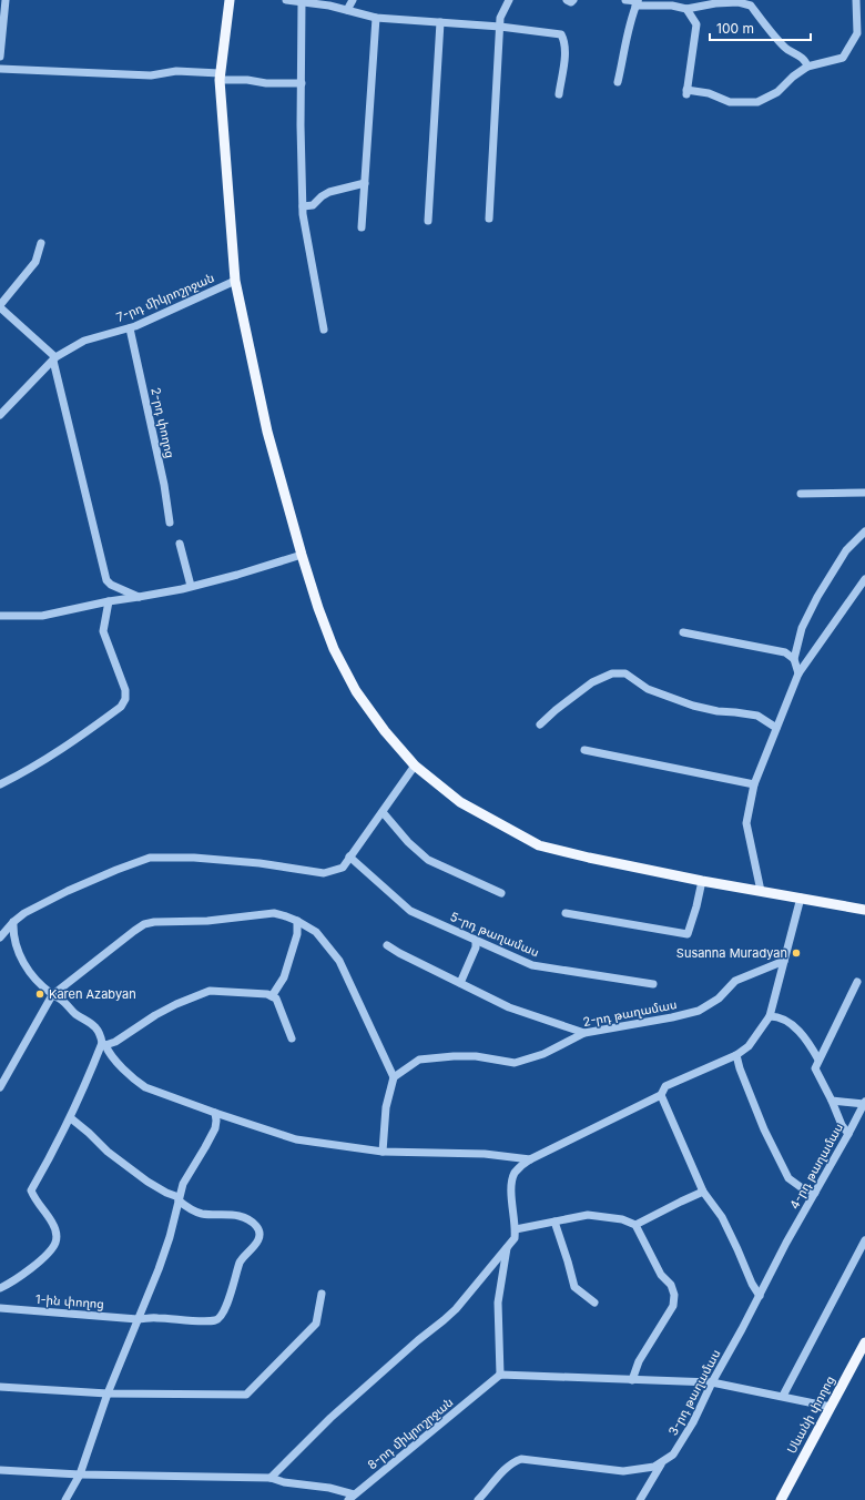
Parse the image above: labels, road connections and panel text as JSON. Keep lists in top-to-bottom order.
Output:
{
  "streets": {
    "main road": ["Սևանի փողոց"],
    "street": [
      "7-րդ միկրոշրջան",
      "2-րդ փողոց",
      "5-րդ թաղամաս",
      "2-րդ թաղամաս",
      "4-րդ թաղամաս",
      "1-ին փողոց",
      "3-րդ թաղամաս",
      "8-րդ միկրոշրջան"
    ]
  },
  "crossings": [
    ["7-րդ միկրոշրջան", "2-րդ փողոց"],
    ["4-րդ թաղամաս", "3-րդ թաղամաս"]
  ],
  "places": ["Susanna Muradyan", "Karen Azabyan"],
  "scale_bar": "100 m"
}
